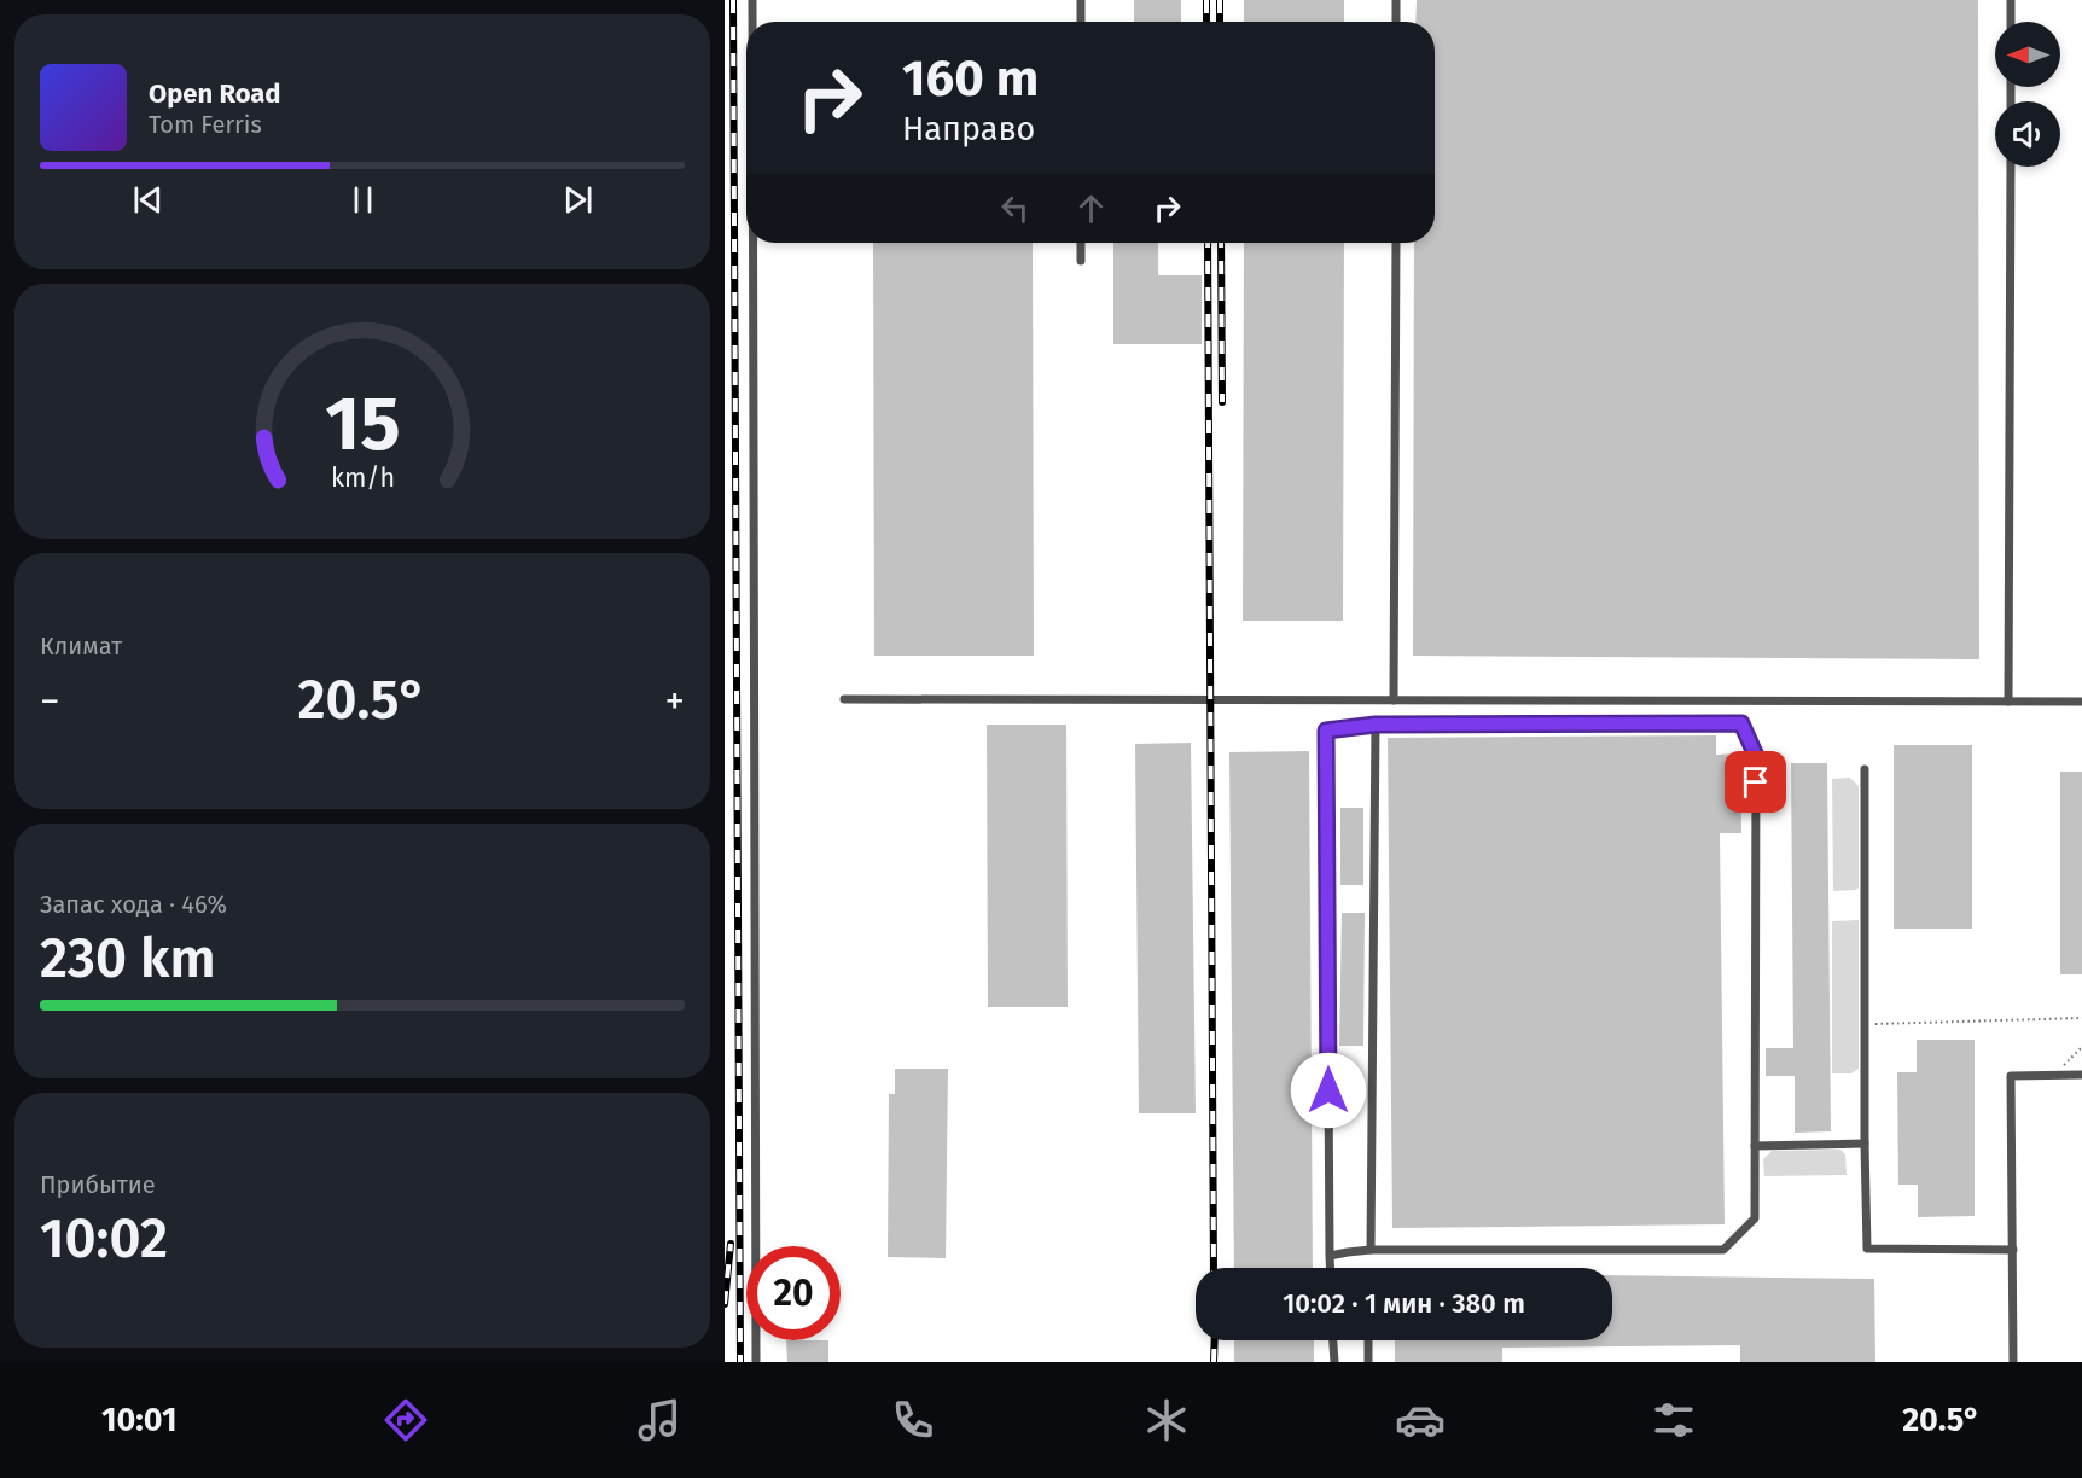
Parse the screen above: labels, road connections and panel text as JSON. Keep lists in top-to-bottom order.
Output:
{
  "north": "left",
  "page": {
    "turn": ["160 m", "Направо"],
    "song": ["Open Road", "Tom Ferris"],
    "tile": [
      "Климат",
      ["Запас хода · 46%", "230 km"],
      ["Прибытие", "10:02"]
    ],
    "heat": ["−", "20.5°", "+"],
    "limit": "20",
    "trip": "10:02 · 1 мин · 380 m",
    "tabs": ["10:01", "20.5°"],
    "gauge": ["15", "km/h"]
  }
}
